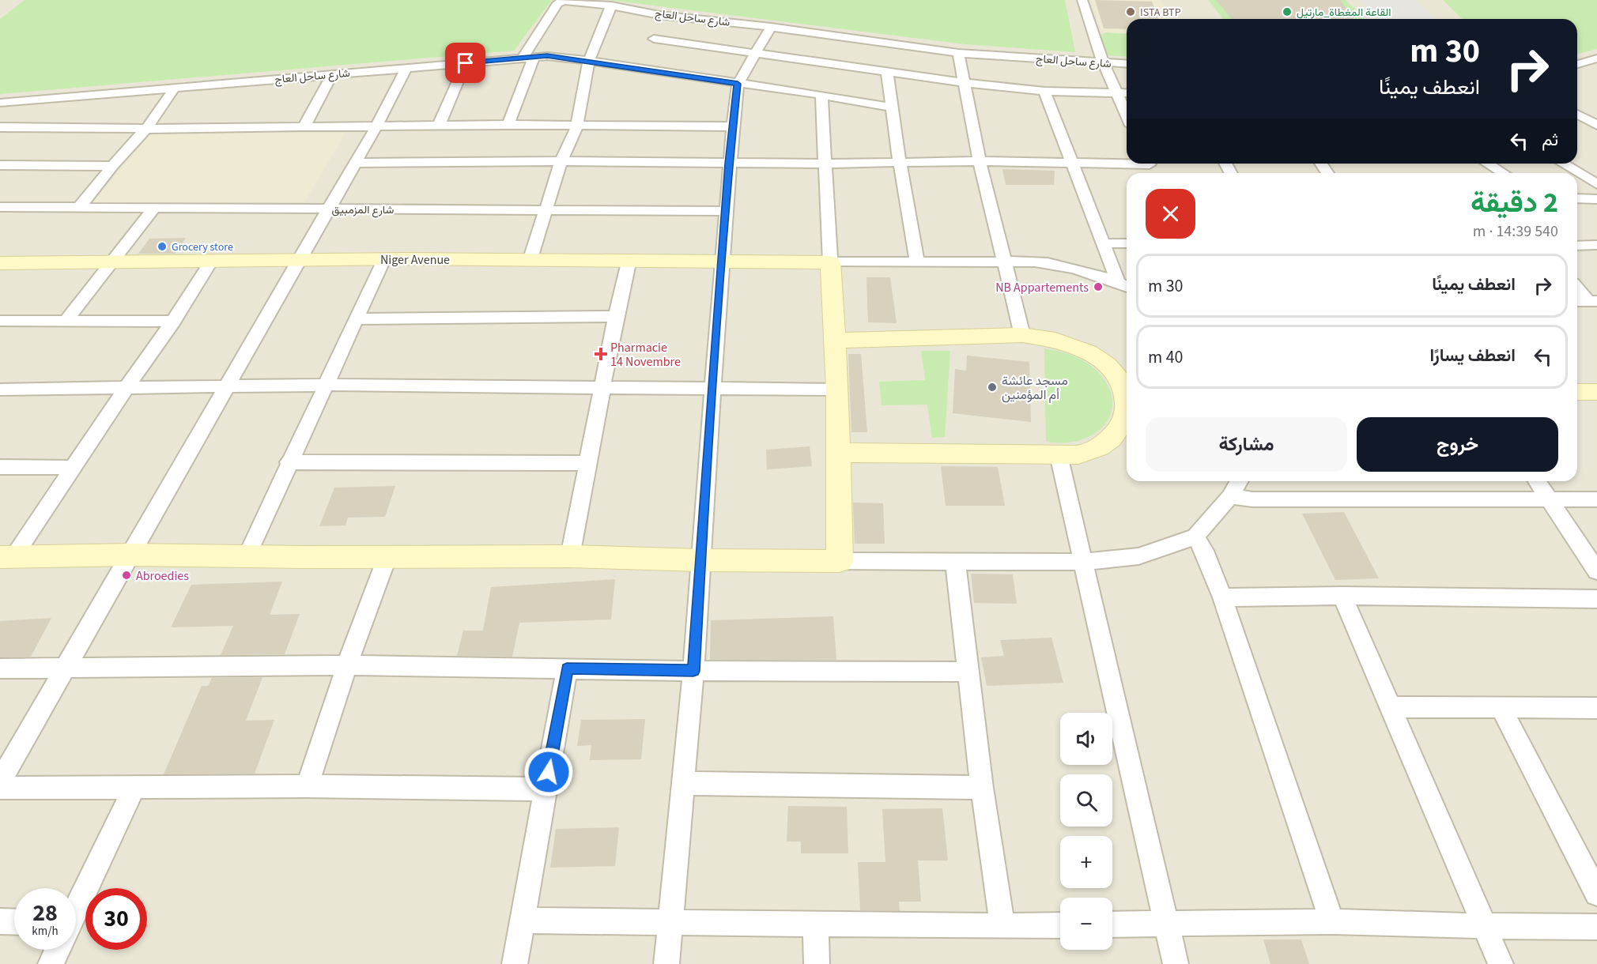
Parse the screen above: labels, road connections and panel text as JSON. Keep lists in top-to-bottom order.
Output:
{
  "streets": {
    "street": ["شارع ساحل العاج", "شارع المزمبيق", "Niger Avenue"]
  },
  "places": {
    "other": [
      "ISTA BTP",
      "القاعة المغطاة_مارتيل",
      "Grocery store",
      "NB Appartements",
      "مسجد عائشة أم المؤمنين",
      "Abroedies"
    ],
    "health": ["Pharmacie 14 Novembre"]
  },
  "page": {
    "turn": ["30 m", "انعطف يمينًا"],
    "then": "ثم",
    "heading": ["2 دقيقة", "540 m · 14:39"],
    "list": [
      {
        "name": "انعطف يمينًا",
        "value": "30 m"
      },
      {
        "name": "انعطف يسارًا",
        "value": "40 m"
      }
    ],
    "buttons": ["خروج", "مشاركة"],
    "map_buttons": ["+", "−"],
    "speed": "28 km/h",
    "limit": "30"
  }
}
